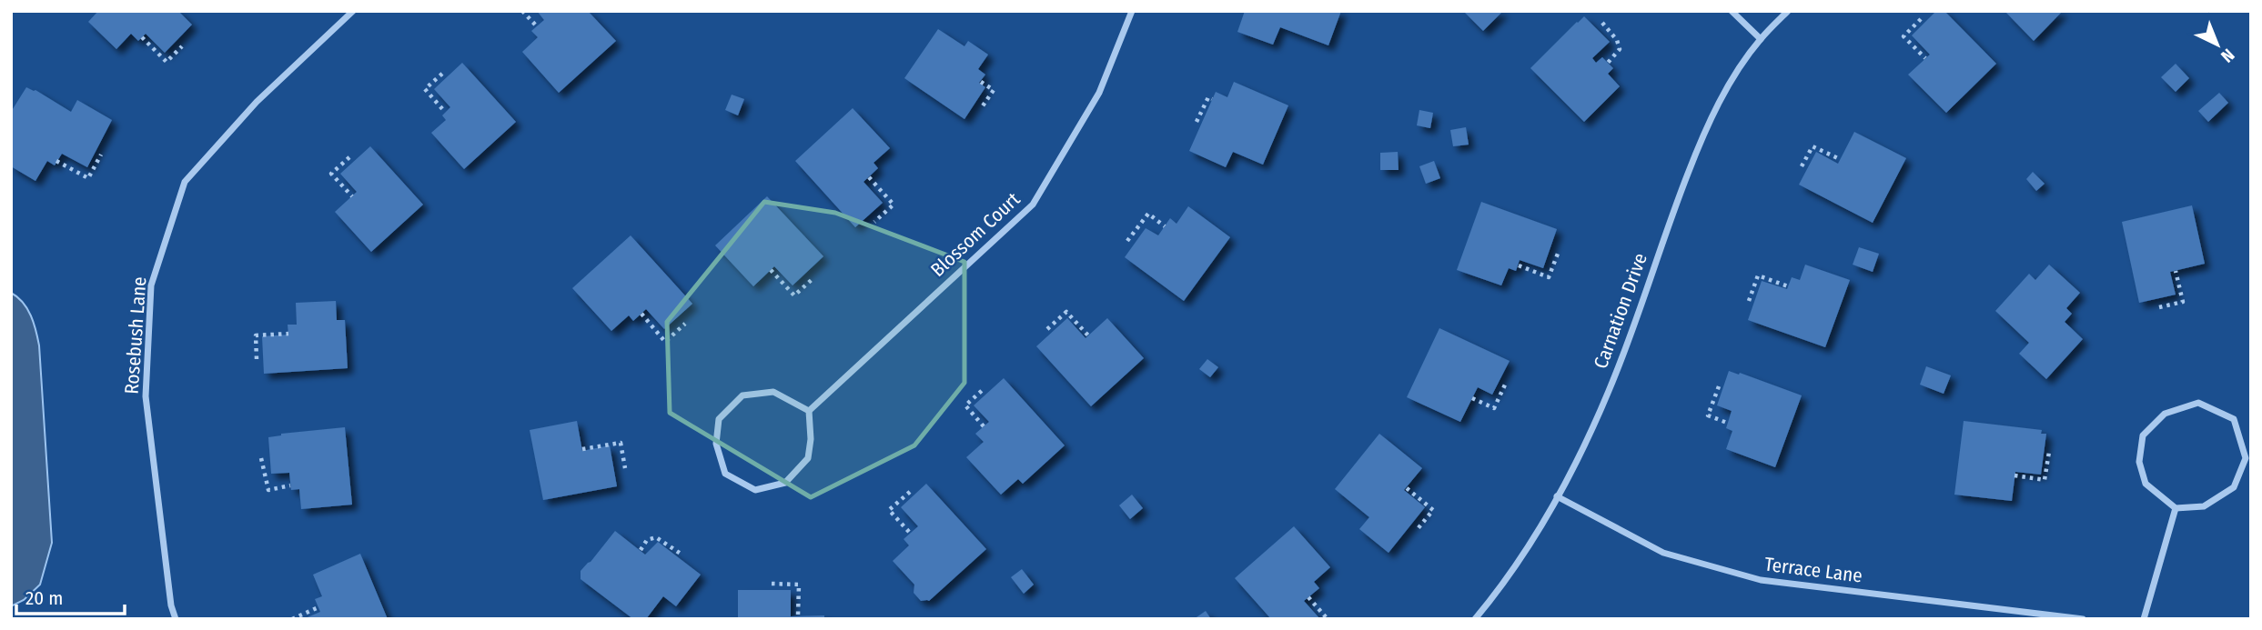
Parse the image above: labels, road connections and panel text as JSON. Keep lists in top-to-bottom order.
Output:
{
  "streets": {
    "street": [
      "Blossom Court",
      "Carnation Drive",
      "Rosebush Lane",
      "Terrace Lane"
    ]
  },
  "crossings": [
    ["Carnation Drive", "Terrace Lane"]
  ],
  "scale_bar": "20 m",
  "north": "bottom right"
}
